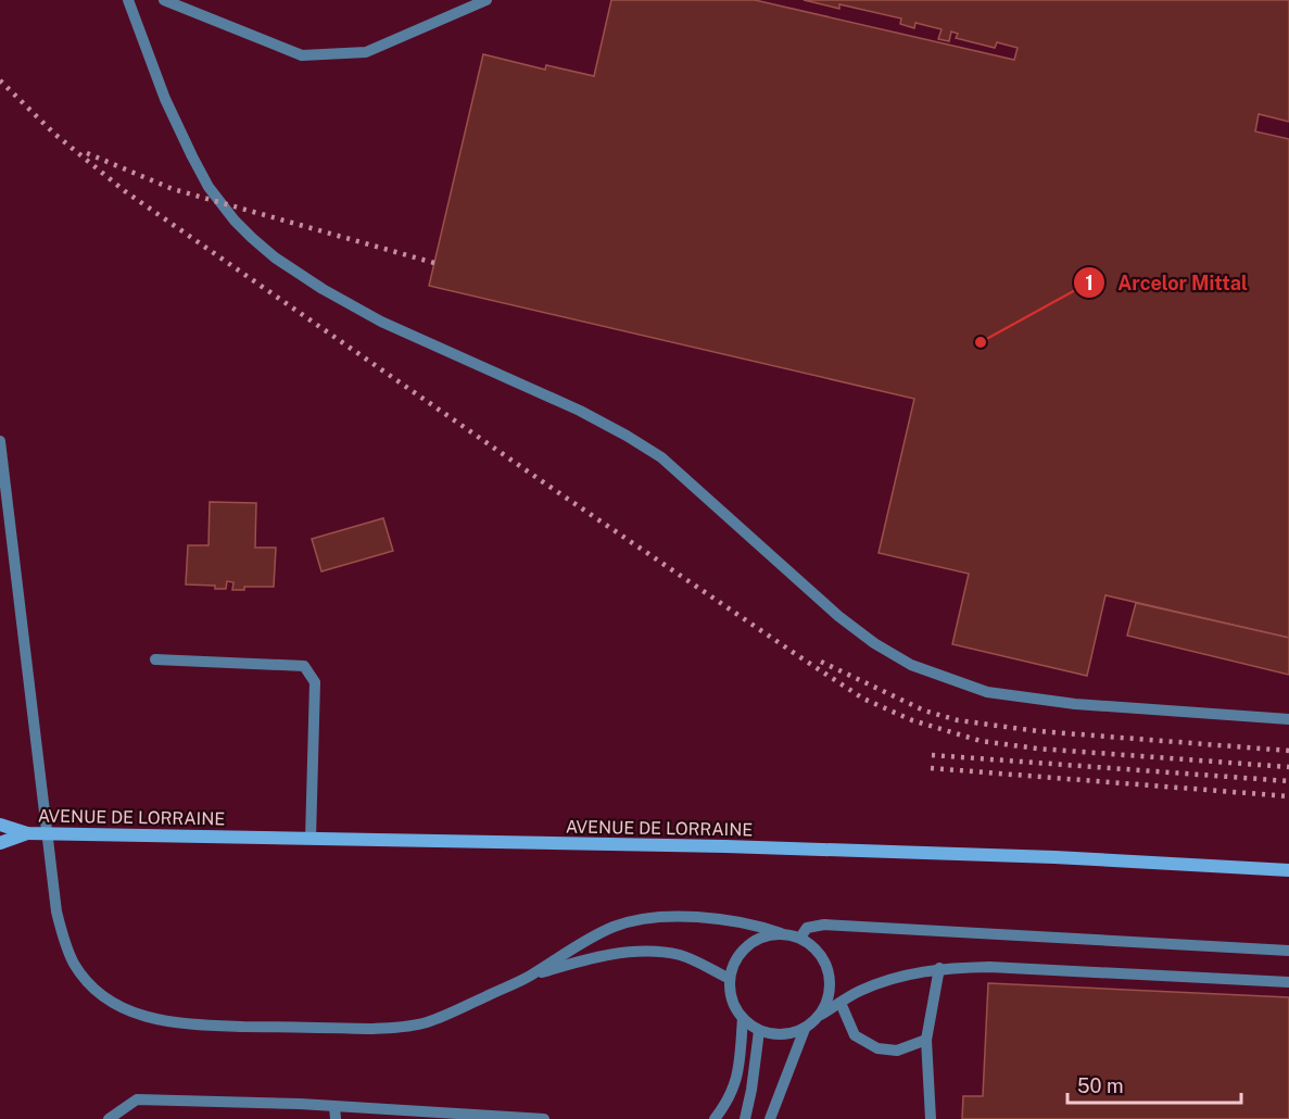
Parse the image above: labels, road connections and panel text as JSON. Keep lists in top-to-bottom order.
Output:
{
  "streets": {
    "main road": ["AVENUE DE LORRAINE"]
  },
  "places": ["Arcelor Mittal"],
  "scale_bar": "50 m"
}
